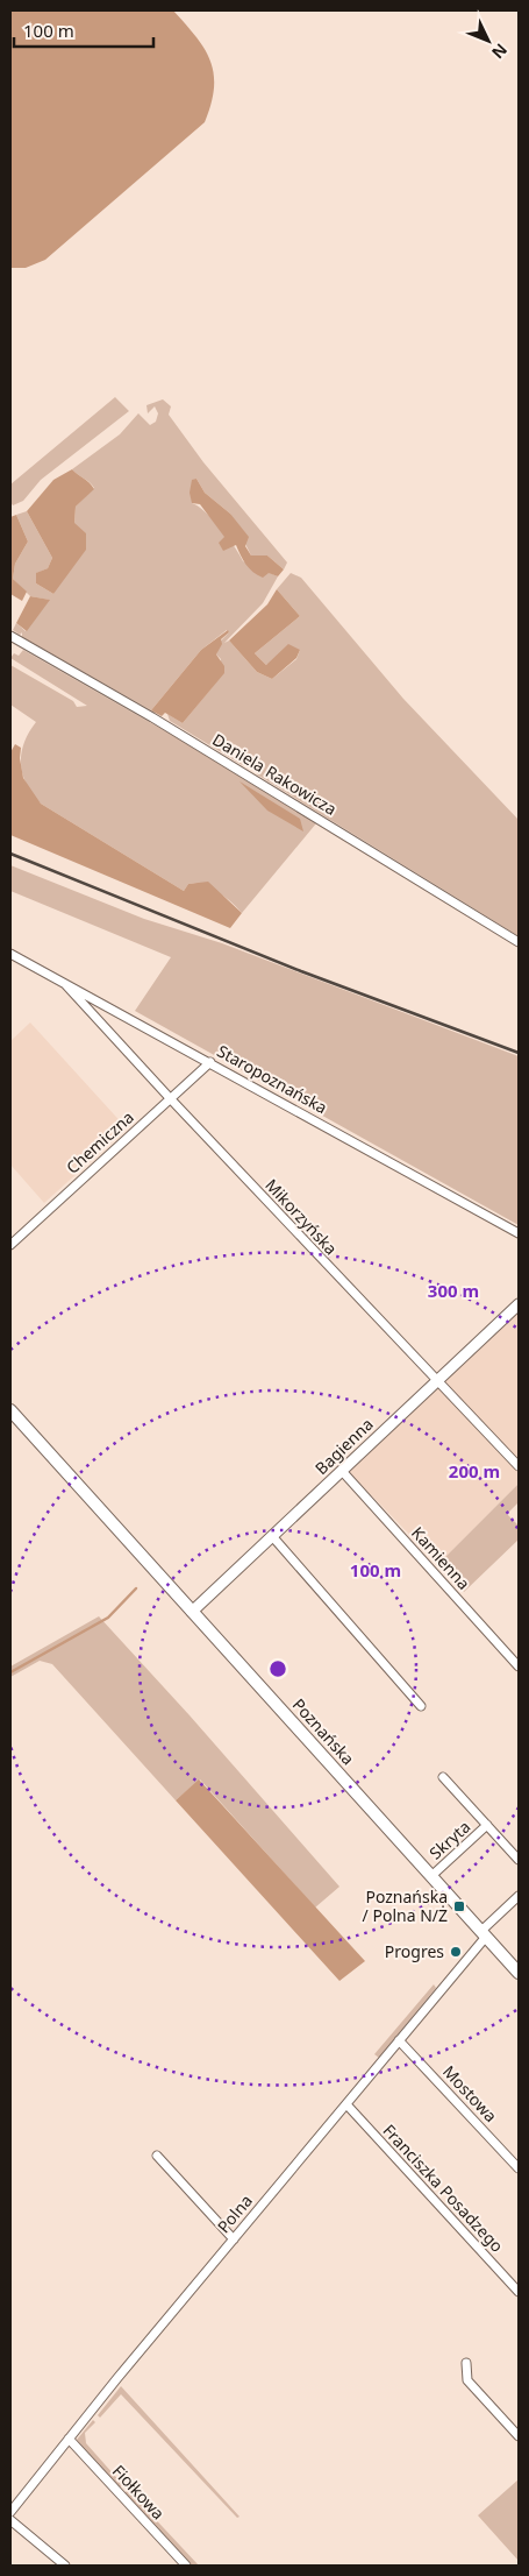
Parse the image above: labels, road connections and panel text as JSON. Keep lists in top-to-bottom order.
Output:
{
  "streets": {
    "main road": ["Poznańska"],
    "street": [
      "Daniela Rakowicza",
      "Staropoznańska",
      "Chemiczna",
      "Mikorzyńska",
      "Bagienna",
      "Kamienna",
      "Skryta",
      "Mostowa",
      "Franciszka Posadzego",
      "Polna",
      "Fiołkowa"
    ]
  },
  "crossings": [
    ["Staropoznańska", "Chemiczna"],
    ["Staropoznańska", "Mikorzyńska"],
    ["Chemiczna", "Mikorzyńska"],
    ["Mikorzyńska", "Bagienna"],
    ["Bagienna", "Kamienna"],
    ["Bagienna", "Poznańska"],
    ["Poznańska", "Skryta"],
    ["Poznańska", "Polna"],
    ["Mostowa", "Polna"],
    ["Franciszka Posadzego", "Polna"],
    ["Polna", "Fiołkowa"]
  ],
  "places": {
    "transit": ["Poznańska / Polna N/Ż"],
    "other": ["Progres"]
  },
  "scale_bar": "100 m",
  "north": "bottom right",
  "rings": ["300 m", "200 m", "100 m"]
}
